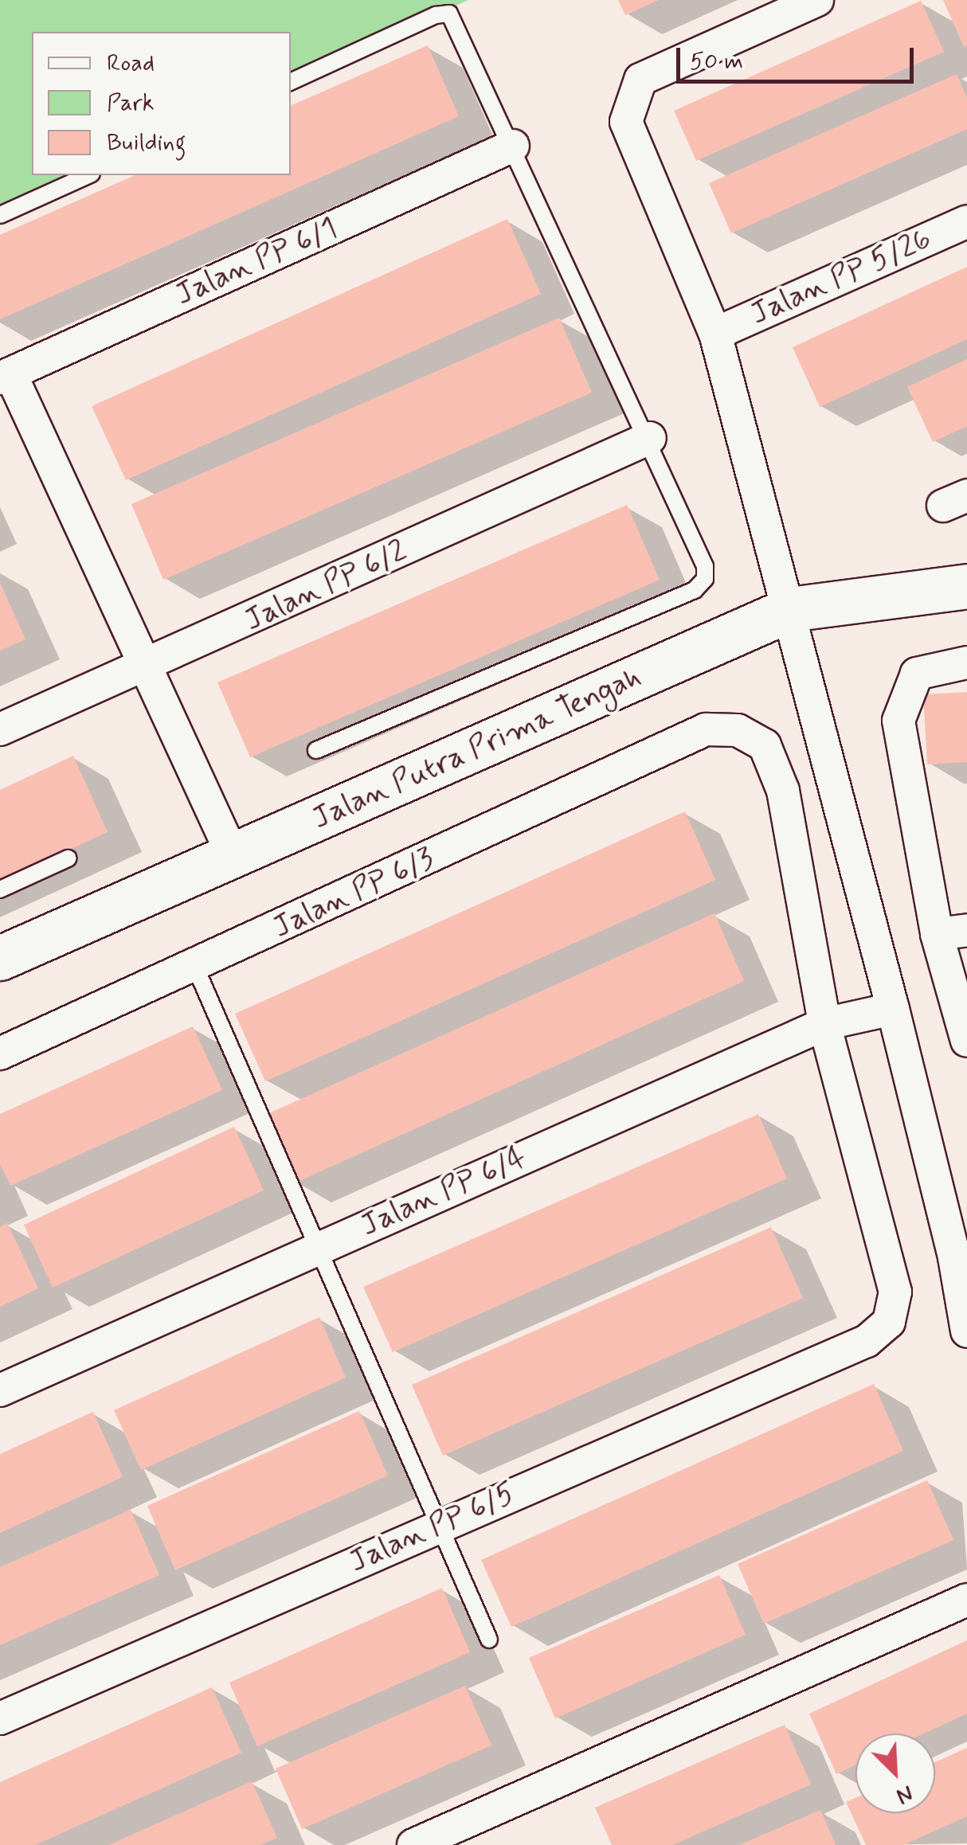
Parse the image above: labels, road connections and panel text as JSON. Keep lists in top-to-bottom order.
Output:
{
  "streets": {
    "street": [
      "Jalan PP 6/1",
      "Jalan PP 5/26",
      "Jalan PP 6/2",
      "Jalan Putra Prima Tengah",
      "Jalan PP 6/3",
      "Jalan PP 6/4",
      "Jalan PP 6/5"
    ]
  },
  "crossings": [
    ["Jalan PP 6/3", "Jalan PP 6/4"],
    ["Jalan PP 6/3", "Jalan PP 6/5"],
    ["Jalan PP 6/4", "Jalan PP 6/5"]
  ],
  "legend": ["Road", "Park", "Building"],
  "scale_bar": "50 m",
  "north": "bottom right"
}
